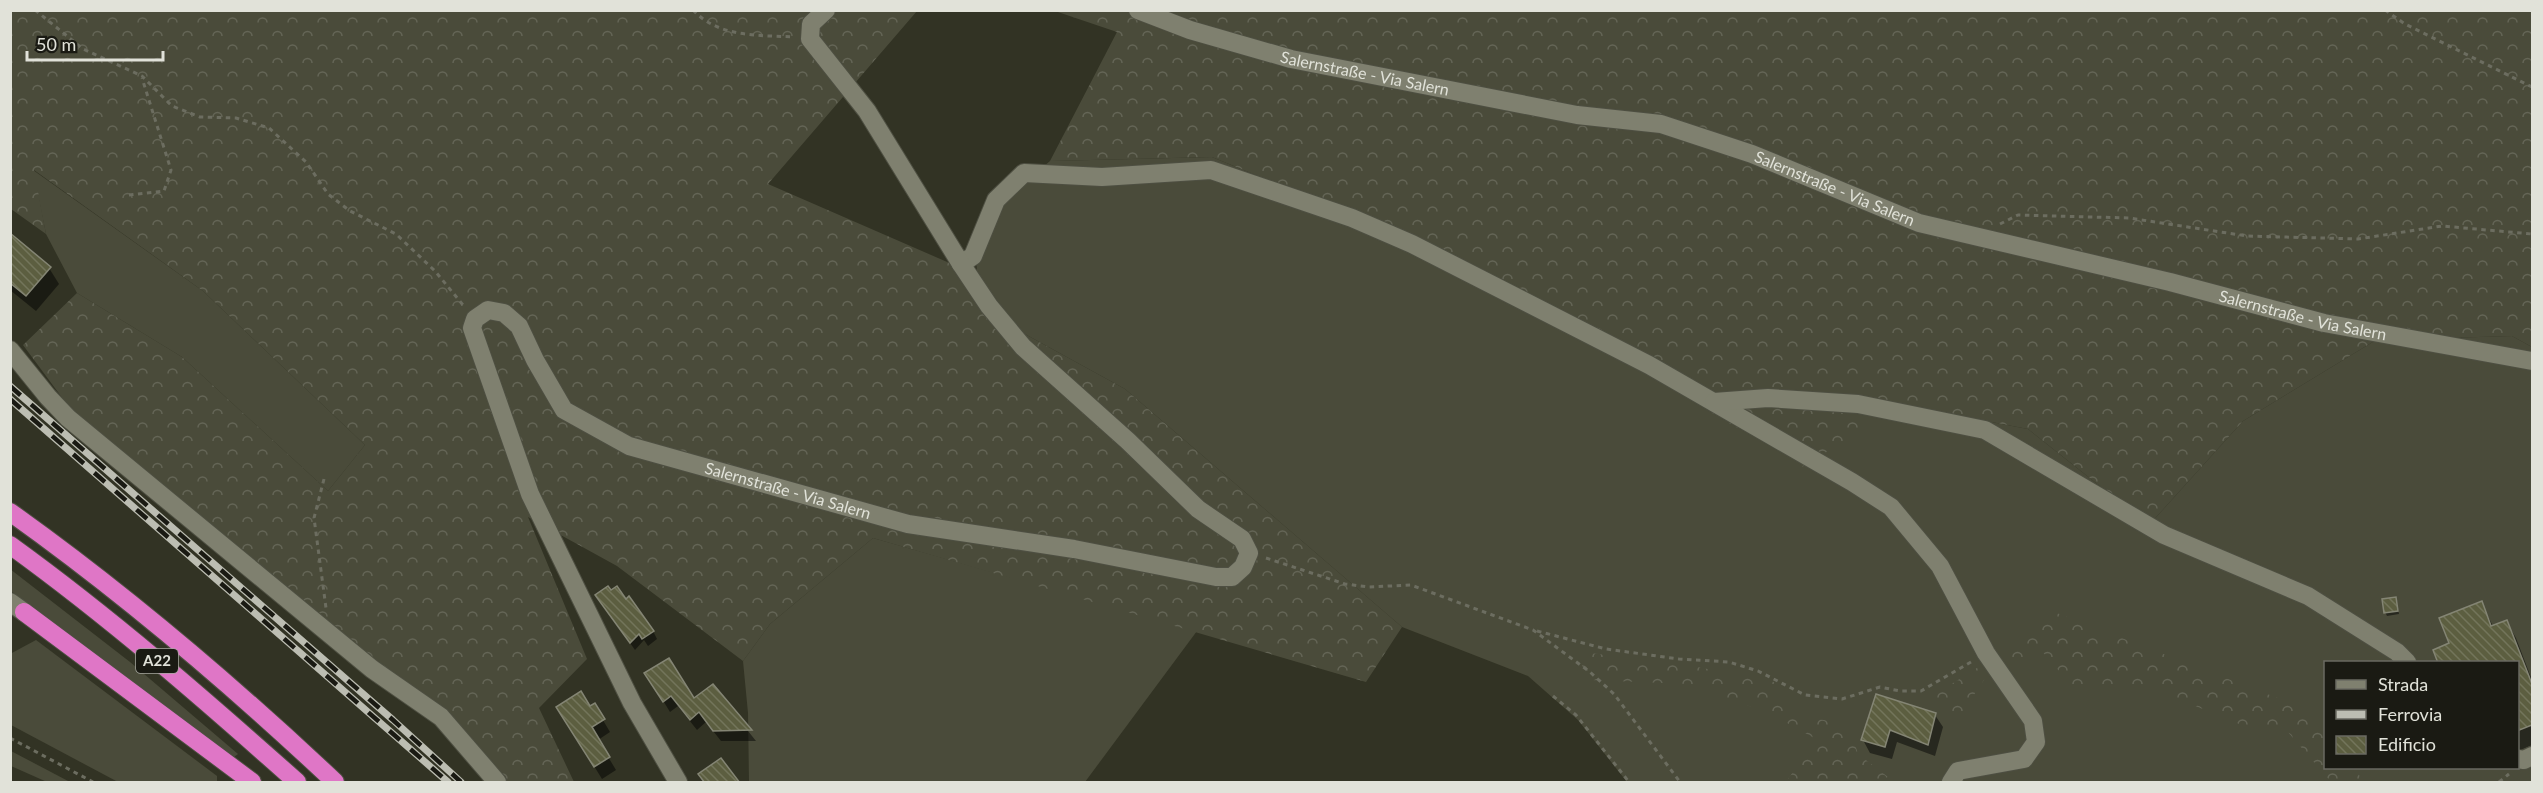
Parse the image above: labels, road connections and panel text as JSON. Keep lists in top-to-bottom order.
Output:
{
  "streets": {
    "highway": ["A22"],
    "street": ["Salernstraße - Via Salern"]
  },
  "legend": ["Strada", "Ferrovia", "Edificio"],
  "scale_bar": "50 m"
}
